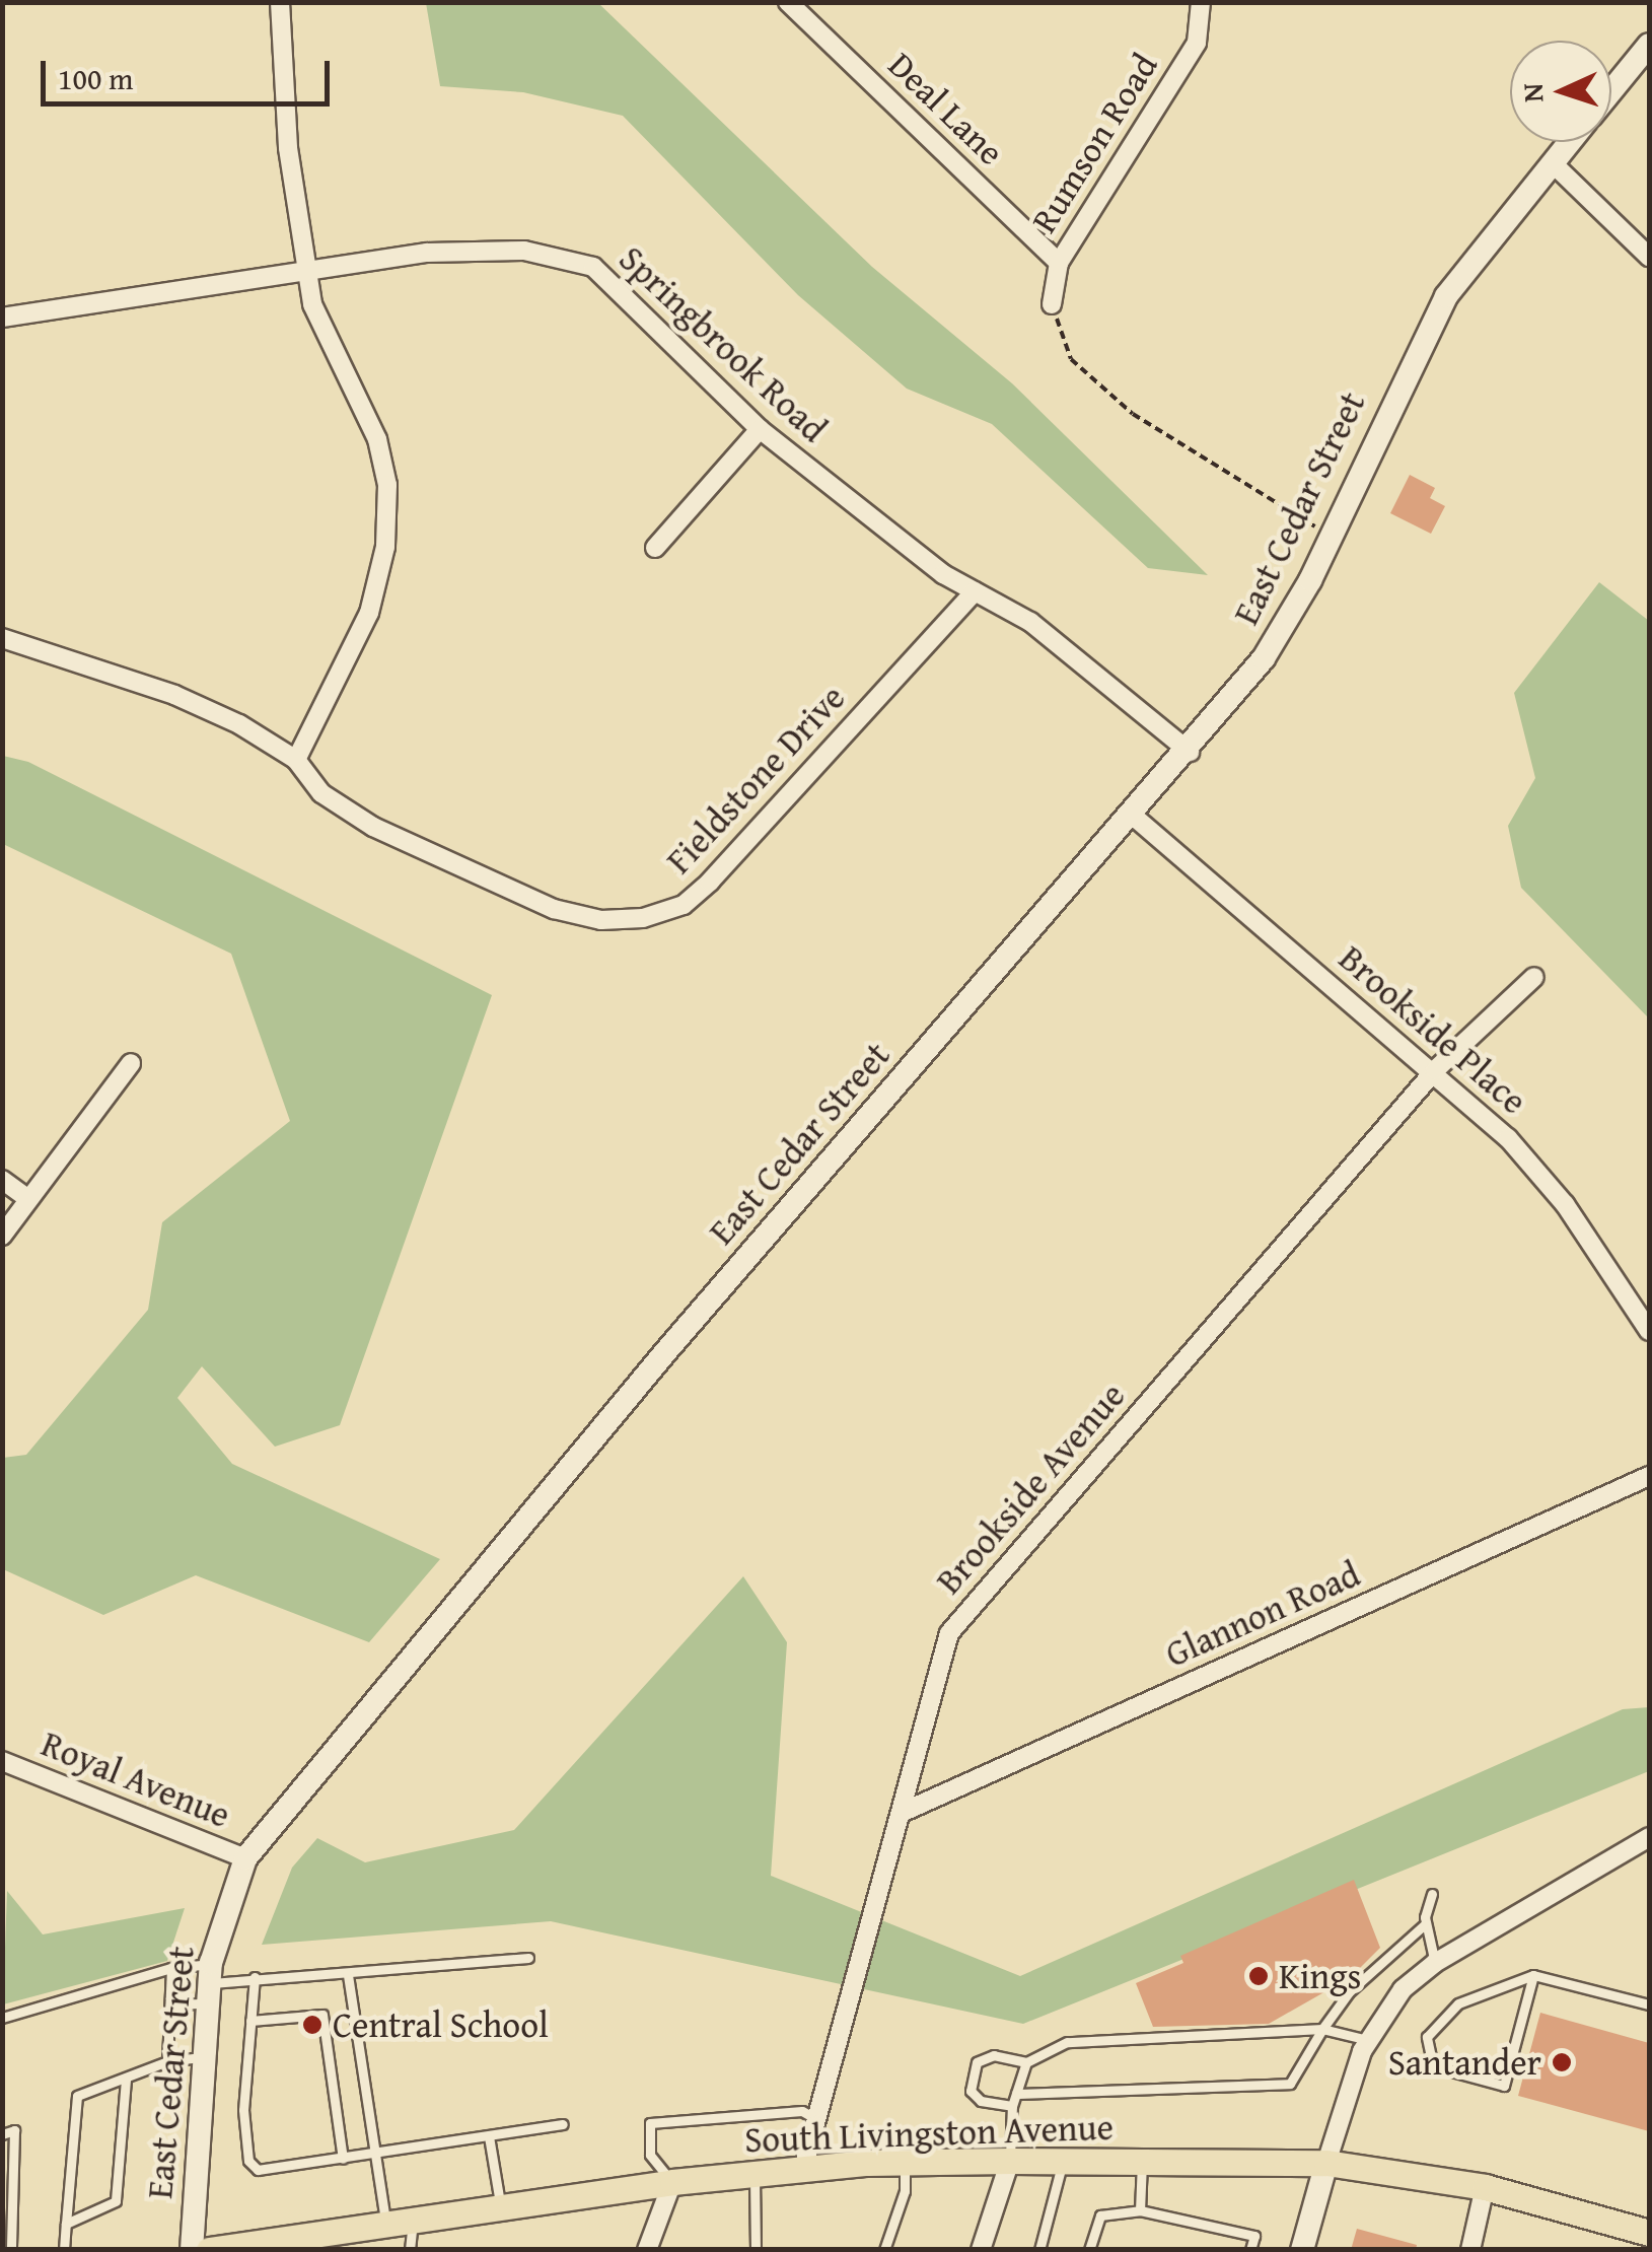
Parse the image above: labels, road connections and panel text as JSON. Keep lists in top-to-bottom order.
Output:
{
  "streets": {
    "main road": ["South Livingston Avenue"],
    "street": [
      "Deal Lane",
      "Rumson Road",
      "Springbrook Road",
      "East Cedar Street",
      "Fieldstone Drive",
      "Brookside Place",
      "Brookside Avenue",
      "Glannon Road",
      "Royal Avenue"
    ]
  },
  "crossings": [
    ["Deal Lane", "Rumson Road"],
    ["Springbrook Road", "East Cedar Street"],
    ["Springbrook Road", "Fieldstone Drive"],
    ["East Cedar Street", "Brookside Place"],
    ["East Cedar Street", "Royal Avenue"],
    ["Brookside Place", "Brookside Avenue"],
    ["Brookside Avenue", "Glannon Road"],
    ["Brookside Avenue", "South Livingston Avenue"]
  ],
  "places": ["Kings", "Central School", "Santander"],
  "scale_bar": "100 m",
  "north": "left"
}
